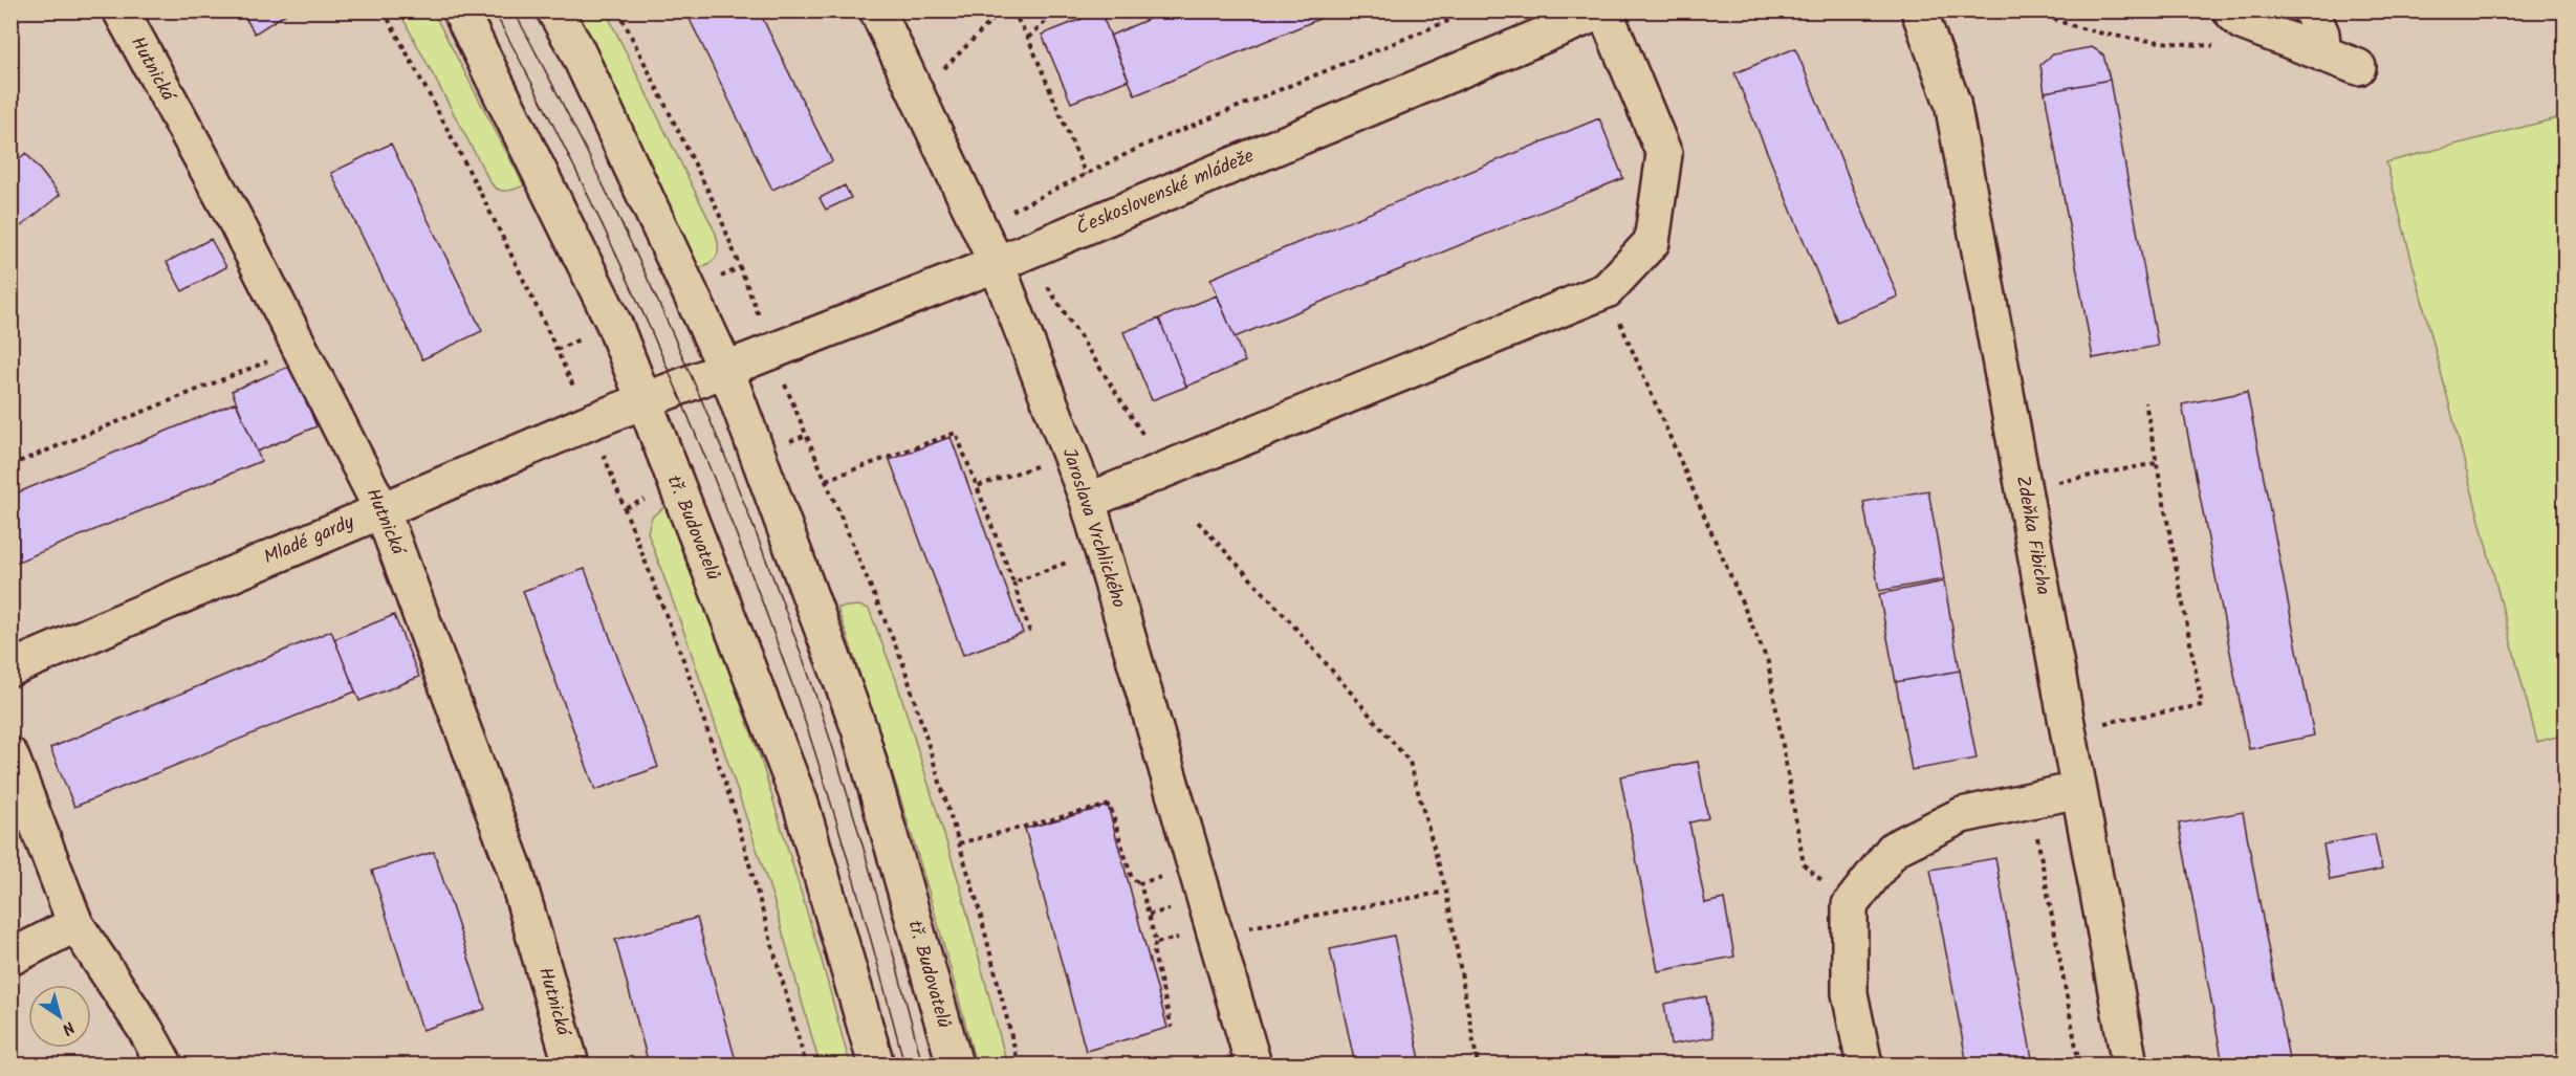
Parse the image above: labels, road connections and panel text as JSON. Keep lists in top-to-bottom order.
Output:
{
  "streets": {
    "street": [
      "Hutnická",
      "Československé mládeže",
      "tř. Budovatelů",
      "Jaroslava Vrchlického",
      "Zdeňka Fibicha",
      "Mladé gardy"
    ]
  },
  "crossings": [
    ["Hutnická", "Mladé gardy"],
    ["Československé mládeže", "tř. Budovatelů"],
    ["Československé mládeže", "Jaroslava Vrchlického"],
    ["Československé mládeže", "Mladé gardy"],
    ["tř. Budovatelů", "Mladé gardy"]
  ],
  "north": "bottom right"
}
